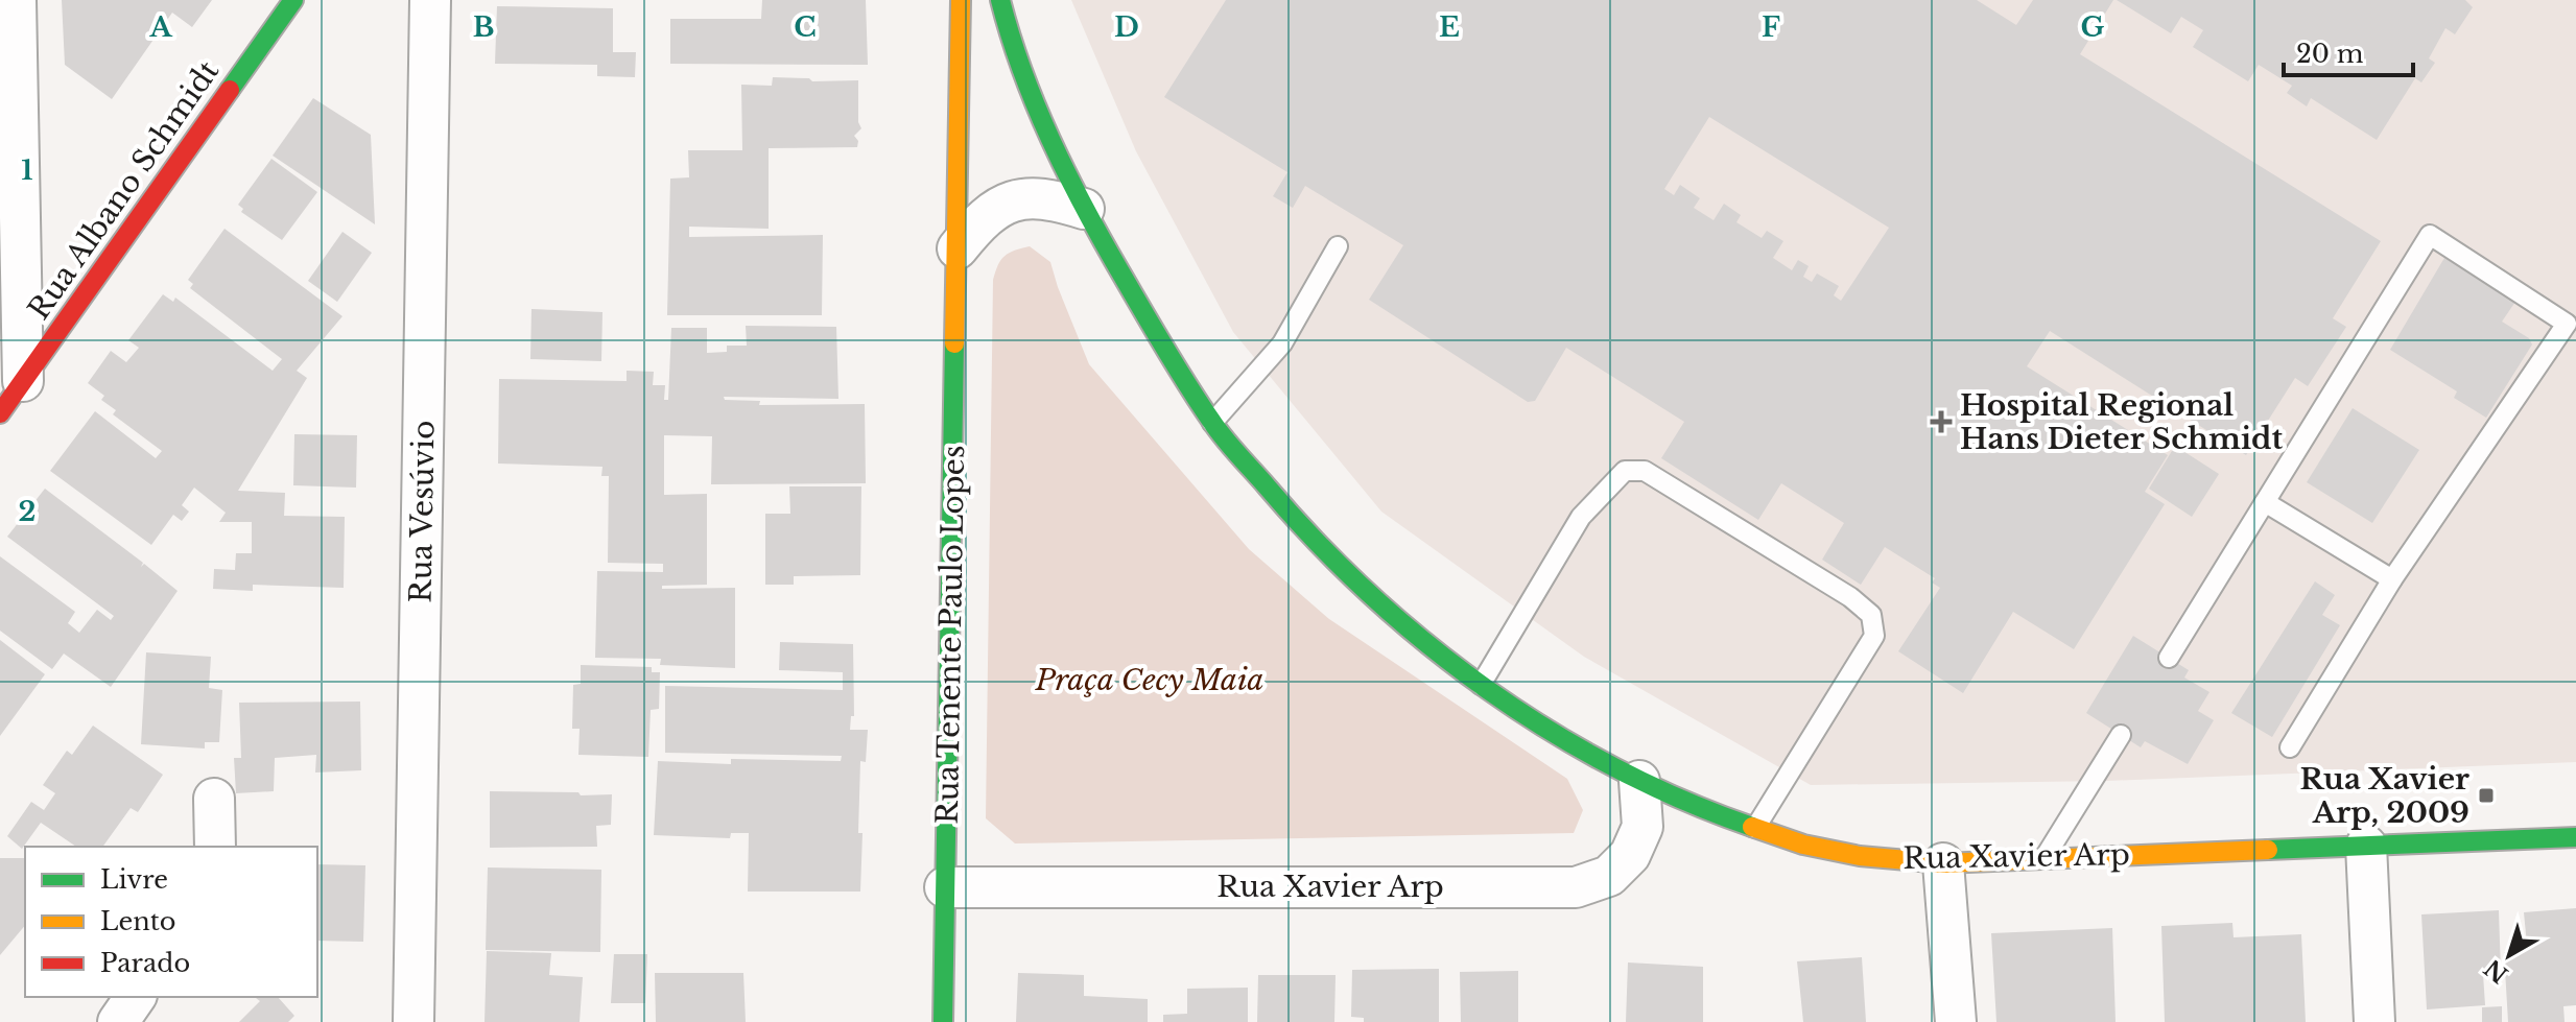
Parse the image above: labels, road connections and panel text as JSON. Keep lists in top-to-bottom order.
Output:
{
  "streets": {
    "main road": ["Rua Albano Schmidt", "Rua Tenente Paulo Lopes", "Rua Xavier Arp"],
    "street": ["Rua Vesúvio"]
  },
  "crossings": [
    ["Rua Tenente Paulo Lopes", "Rua Xavier Arp"]
  ],
  "parks": ["Praça Cecy Maia"],
  "places": {
    "health": ["Hospital Regional Hans Dieter Schmidt"],
    "transit": ["Rua Xavier Arp, 2009"]
  },
  "legend": ["Livre", "Lento", "Parado"],
  "scale_bar": "20 m",
  "north": "bottom left",
  "grid": {
    "columns": [
      "A",
      "B",
      "C",
      "D",
      "E",
      "F",
      "G"
    ],
    "rows": ["1", "2"]
  }
}
